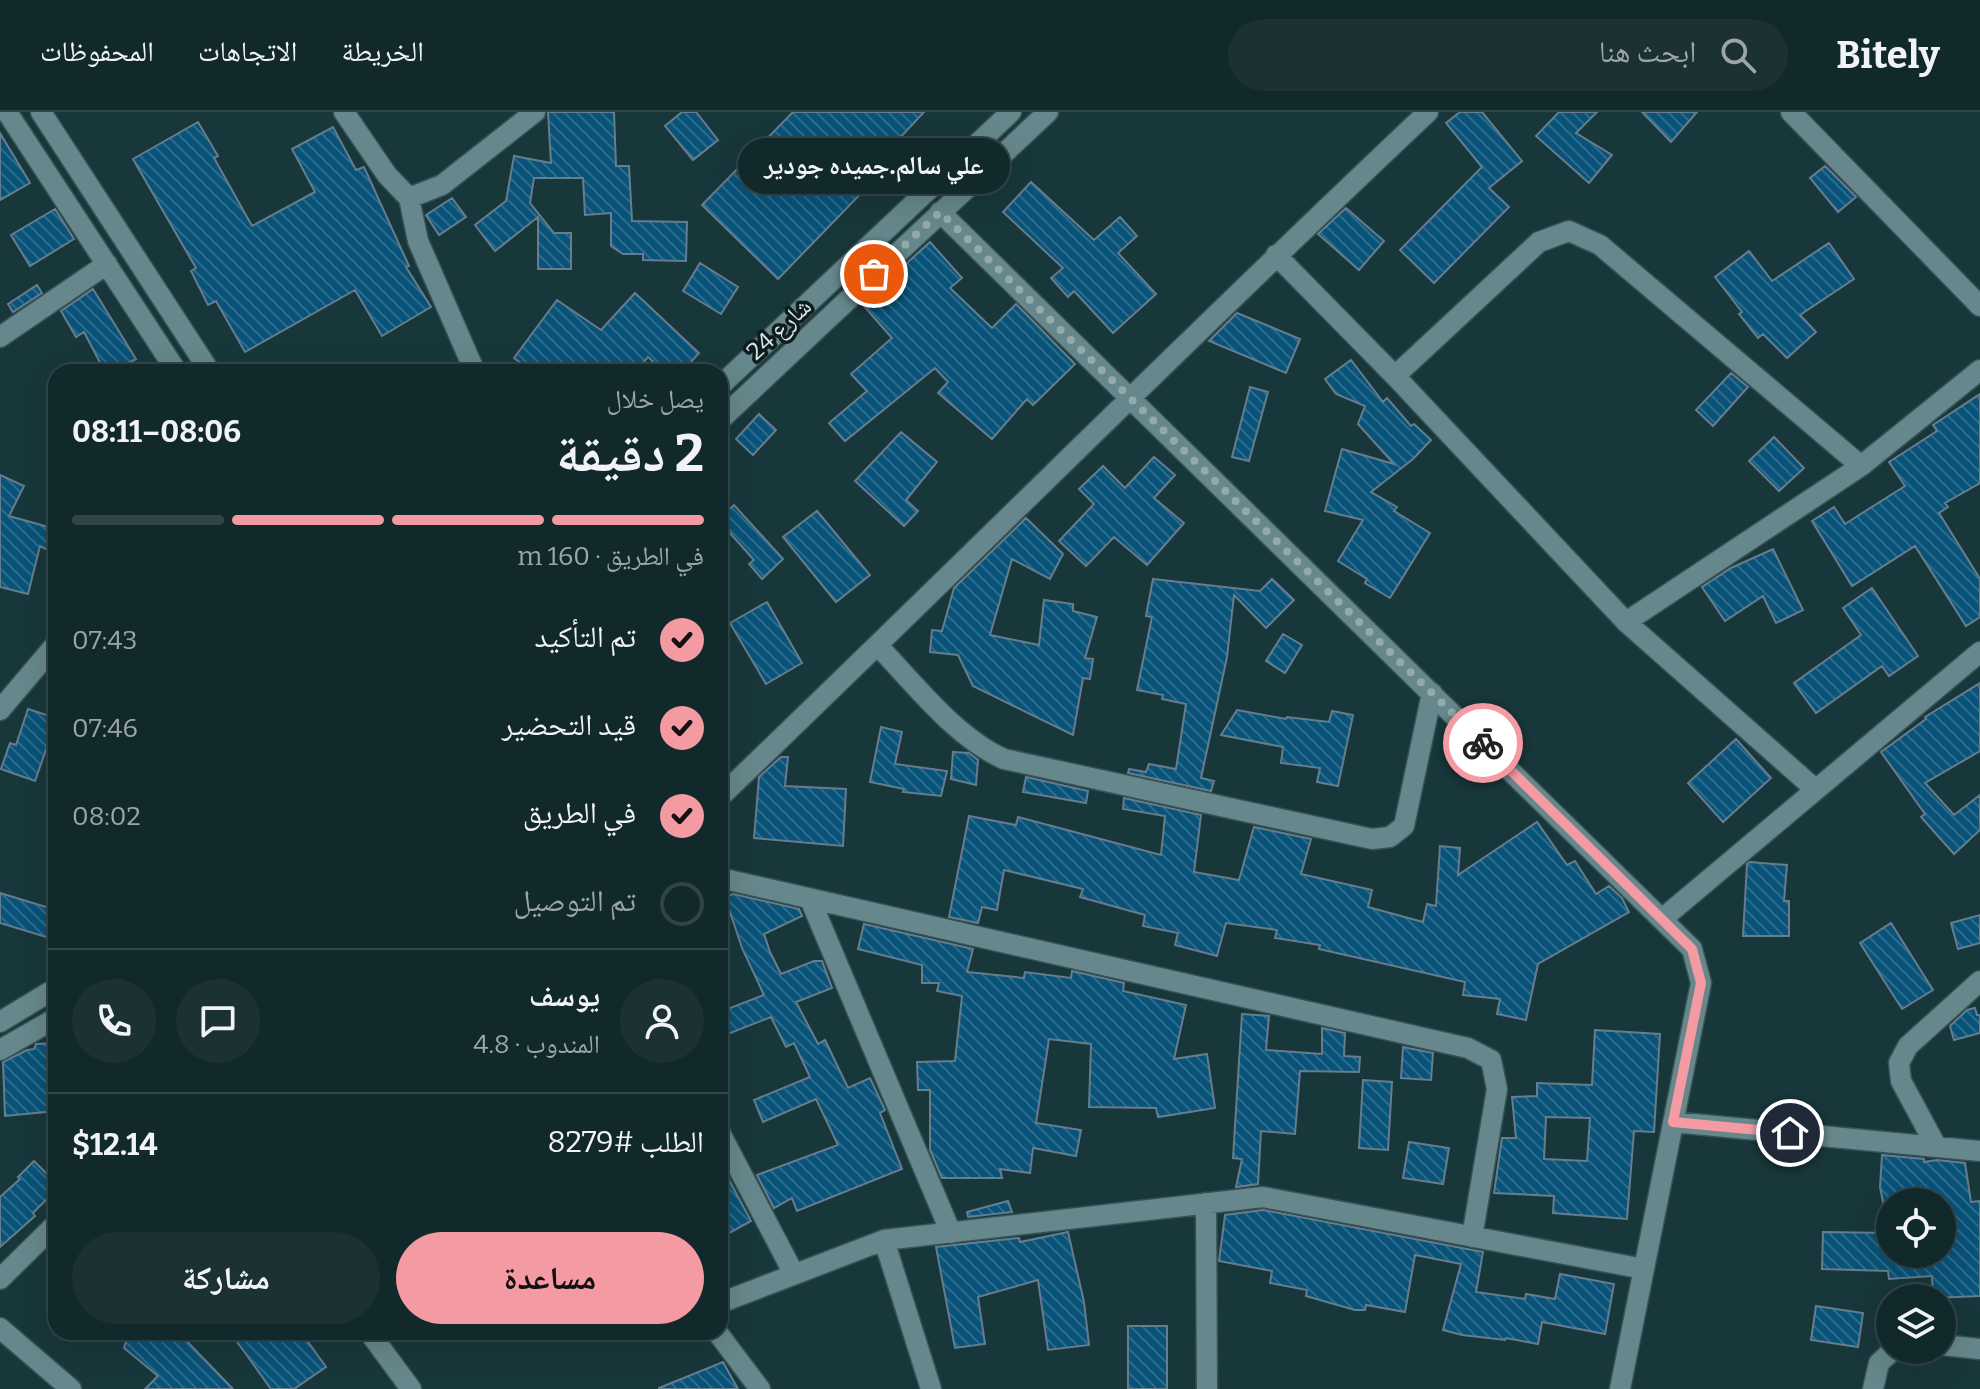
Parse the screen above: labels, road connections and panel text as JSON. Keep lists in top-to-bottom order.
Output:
{
  "streets": {
    "street": ["شارع 24"]
  },
  "places": ["علي سالم.جميده جودير"],
  "page": {
    "header": "Bitely",
    "search": "ابحث هنا",
    "nav": ["الخريطة", "الاتجاهات", "المحفوظات"],
    "bubble": "علي سالم.جميده جودير",
    "heading": ["2 دقيقة", "يصل خلال", "08:06–08:11"],
    "panel": [
      "يوسف",
      "المندوب · 4.8",
      "الطلب #8279",
      "$12.14"
    ],
    "bar": "في الطريق · 160 m",
    "list": [
      ["تم التأكيد", "07:43"],
      ["قيد التحضير", "07:46"],
      ["في الطريق", "08:02"],
      "تم التوصيل"
    ],
    "buttons": ["مساعدة", "مشاركة"]
  }
}
